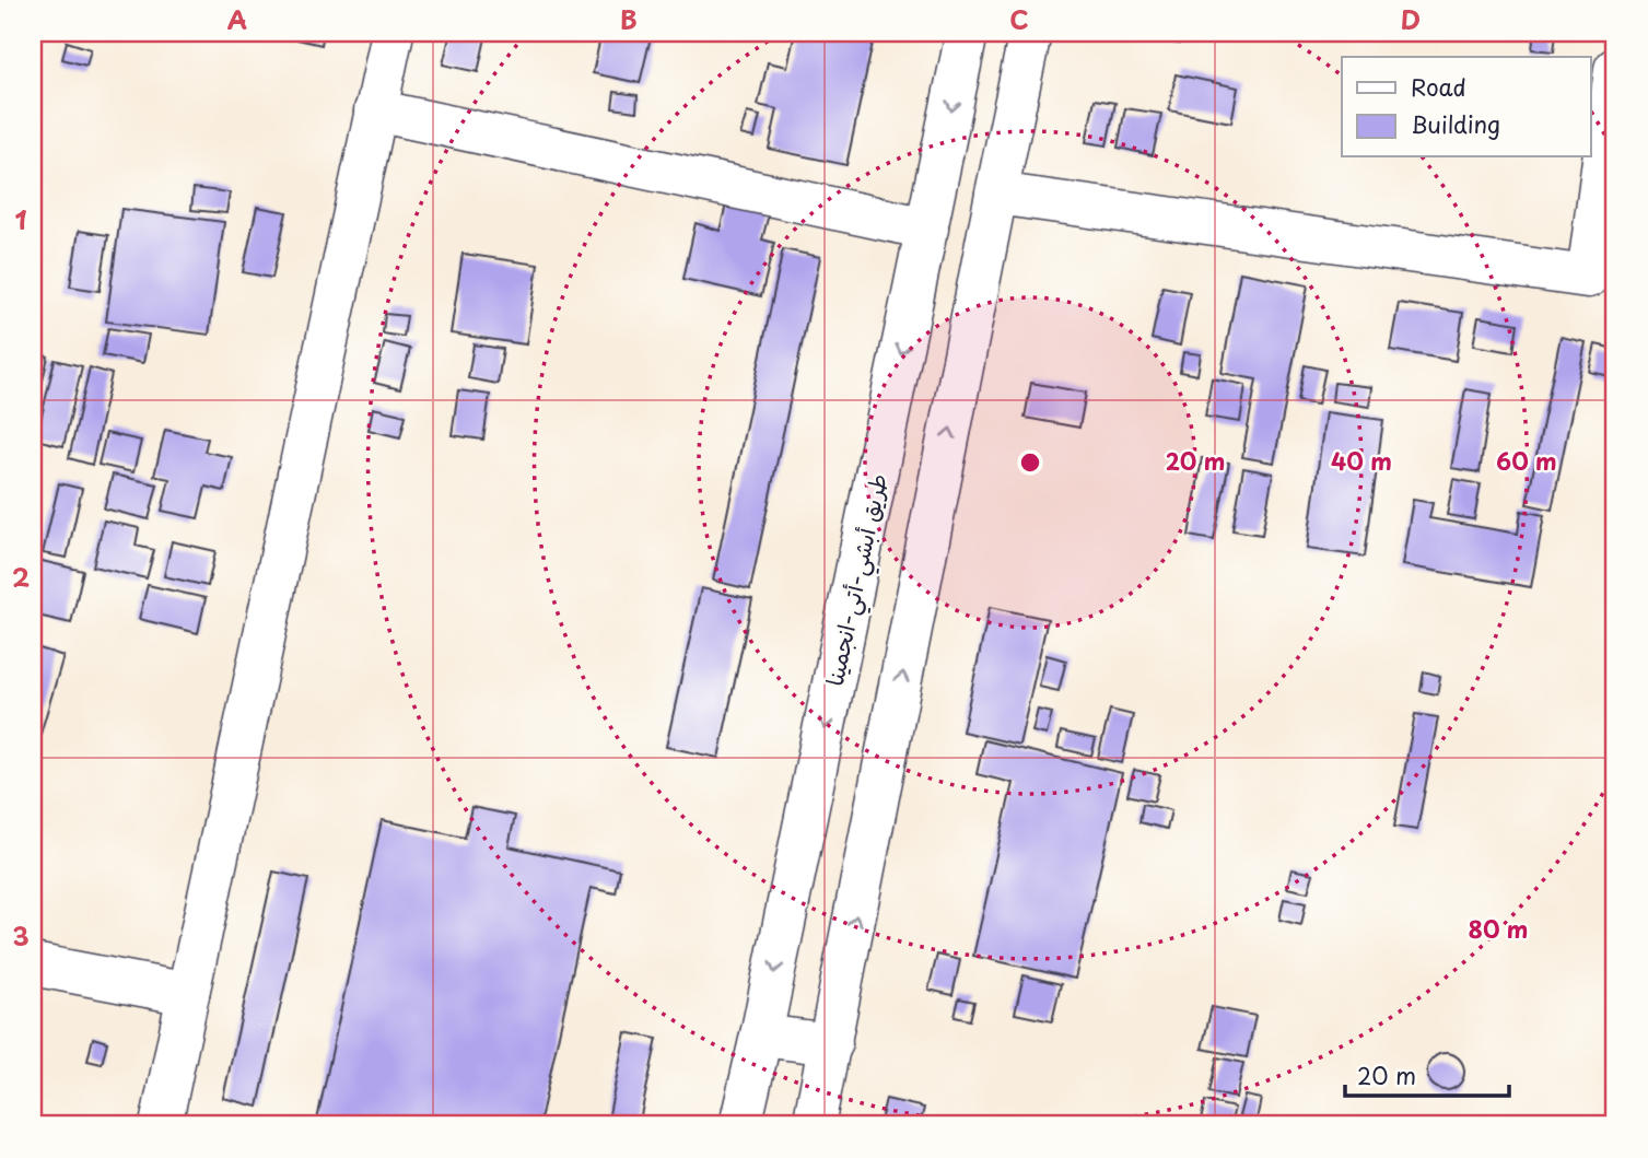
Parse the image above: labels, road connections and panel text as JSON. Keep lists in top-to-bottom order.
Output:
{
  "streets": {
    "main road": ["طريق أبشي-أتي-انجمينا"]
  },
  "legend": ["Road", "Building"],
  "scale_bar": "20 m",
  "grid": {
    "columns": [
      "A",
      "B",
      "C",
      "D"
    ],
    "rows": ["1", "2", "3"]
  },
  "rings": [
    "20 m",
    "40 m",
    "60 m",
    "80 m"
  ]
}
